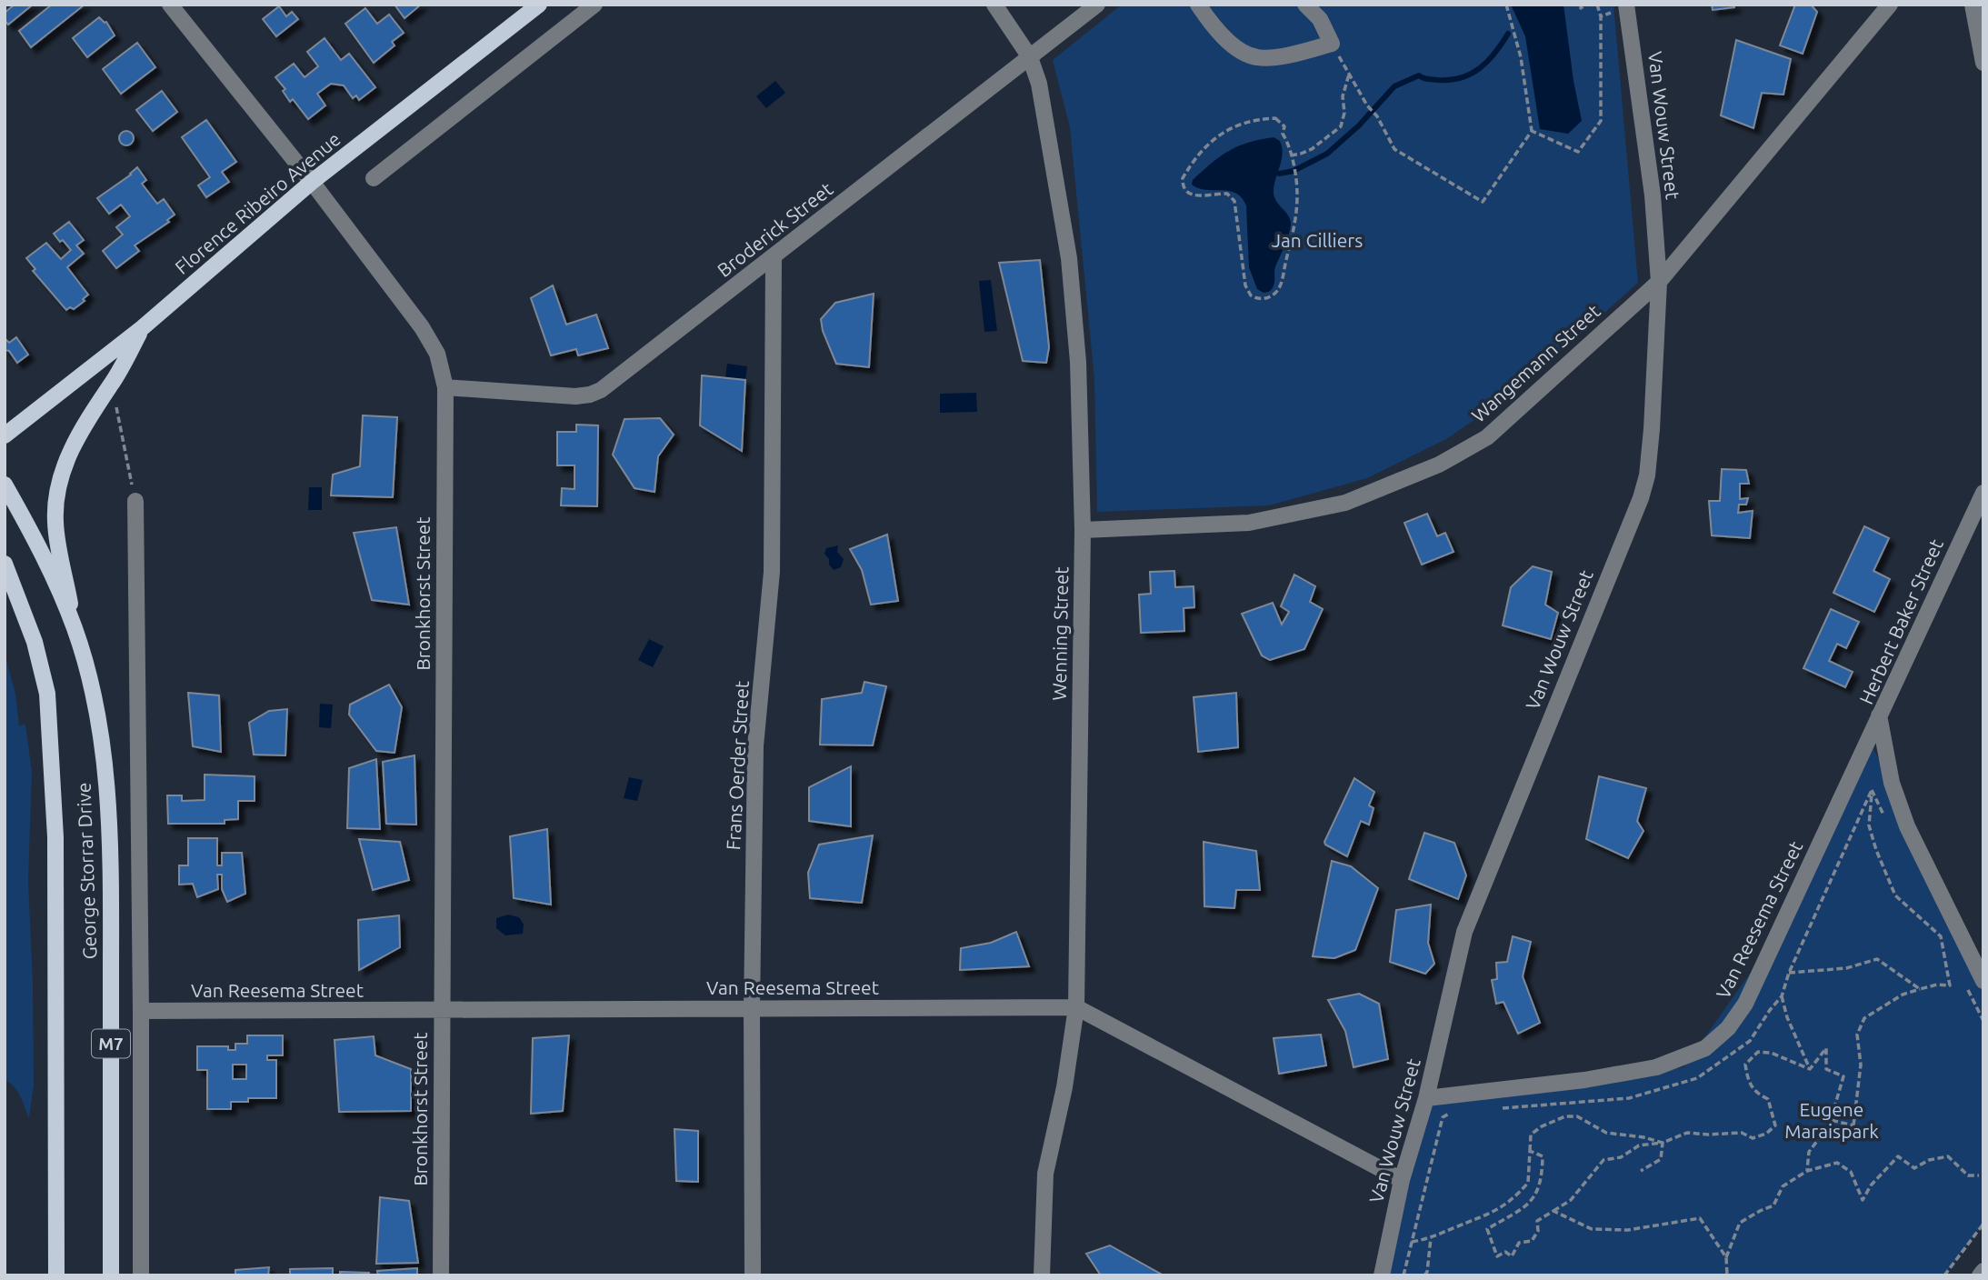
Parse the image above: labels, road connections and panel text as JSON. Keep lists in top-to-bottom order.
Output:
{
  "streets": {
    "main road": ["Florence Ribeiro Avenue", "George Storrar Drive", "M7"],
    "street": [
      "Van Wouw Street",
      "Broderick Street",
      "Wangemann Street",
      "Bronkhorst Street",
      "Herbert Baker Street",
      "Wenning Street",
      "Frans Oerder Street",
      "Van Reesema Street"
    ]
  },
  "crossings": [
    ["Van Wouw Street", "Wangemann Street"],
    ["Van Wouw Street", "Van Reesema Street"],
    ["Florence Ribeiro Avenue", "Bronkhorst Street"],
    ["Broderick Street", "Bronkhorst Street"],
    ["Broderick Street", "Wenning Street"],
    ["Broderick Street", "Frans Oerder Street"],
    ["Wangemann Street", "Wenning Street"],
    ["Bronkhorst Street", "Van Reesema Street"],
    ["Herbert Baker Street", "Van Reesema Street"],
    ["Wenning Street", "Van Reesema Street"],
    ["Frans Oerder Street", "Van Reesema Street"]
  ],
  "parks": ["Jan Cilliers", "Eugene Maraispark"]
}
